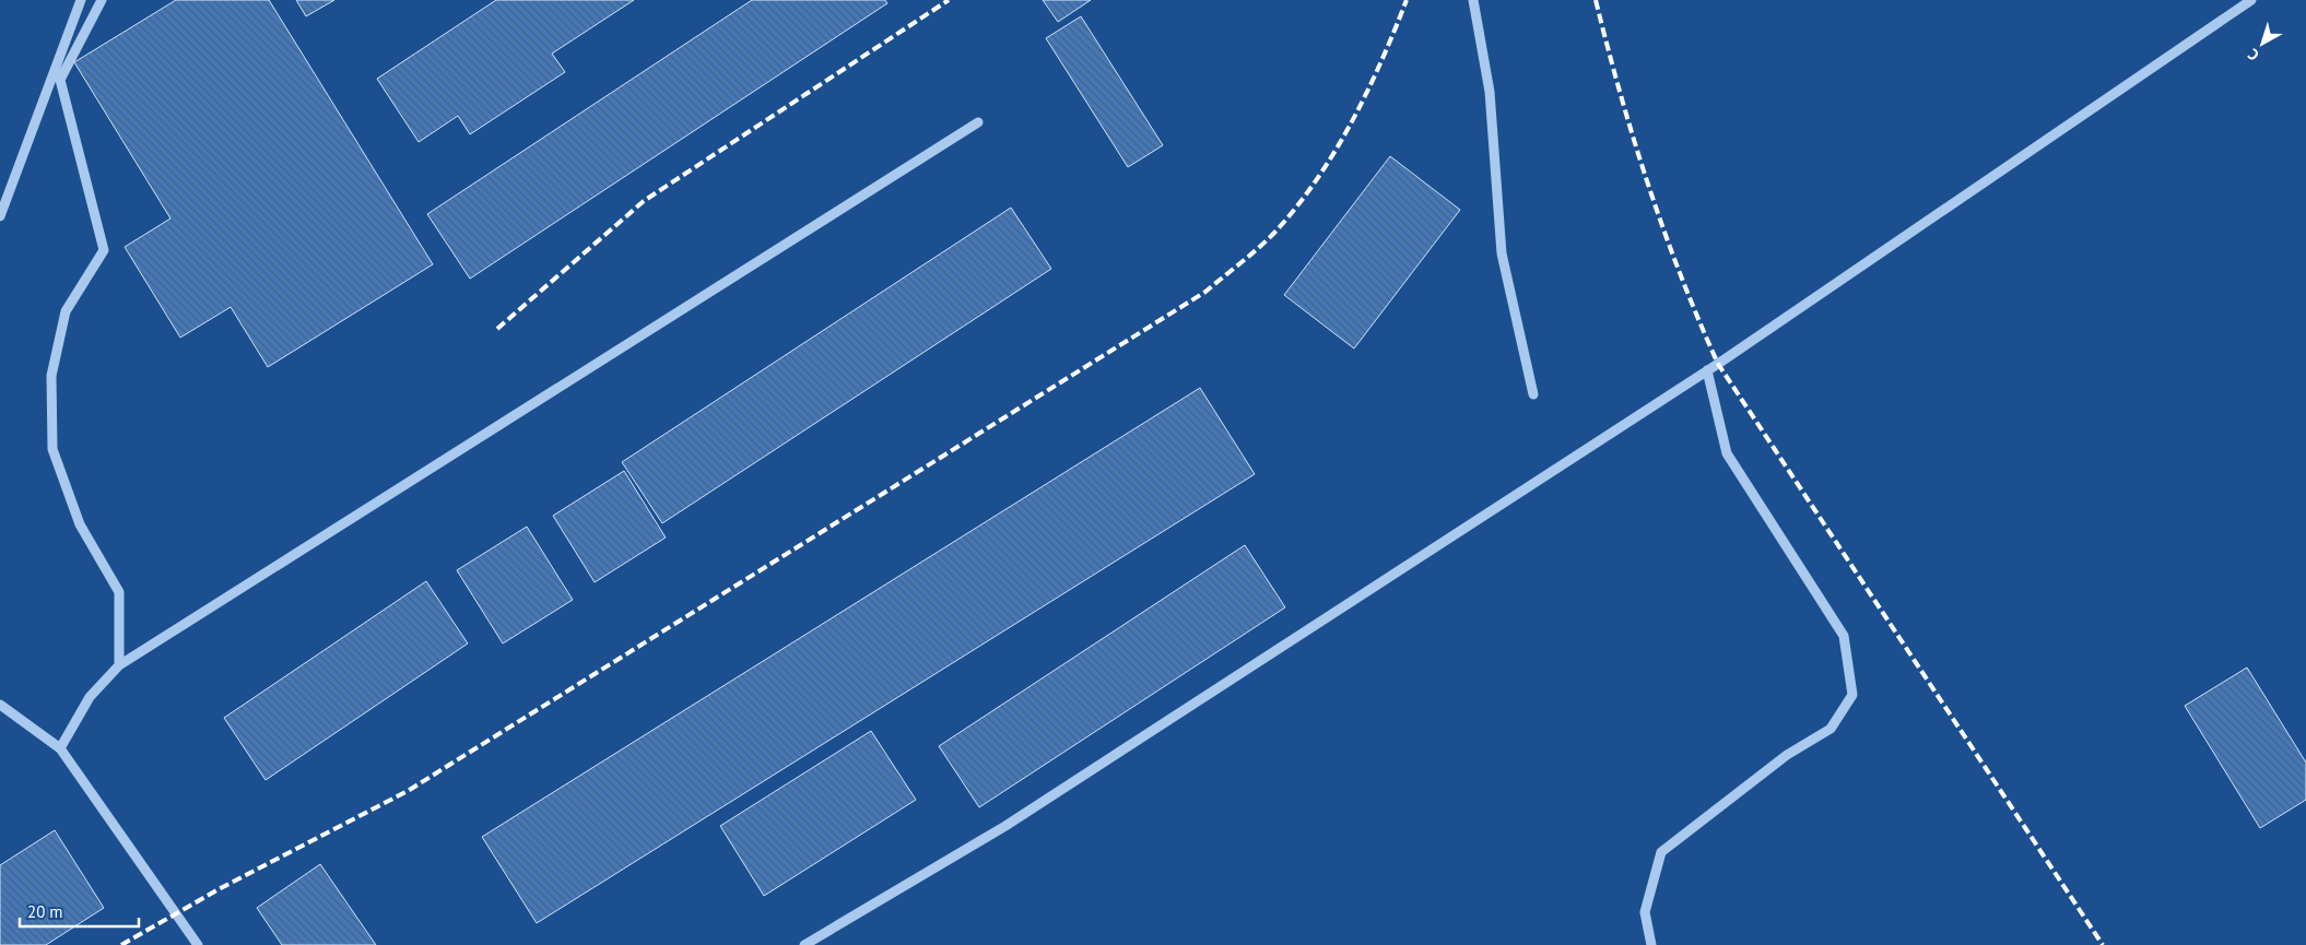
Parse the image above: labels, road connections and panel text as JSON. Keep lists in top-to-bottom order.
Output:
{
  "scale_bar": "20 m",
  "north": "bottom left"
}
